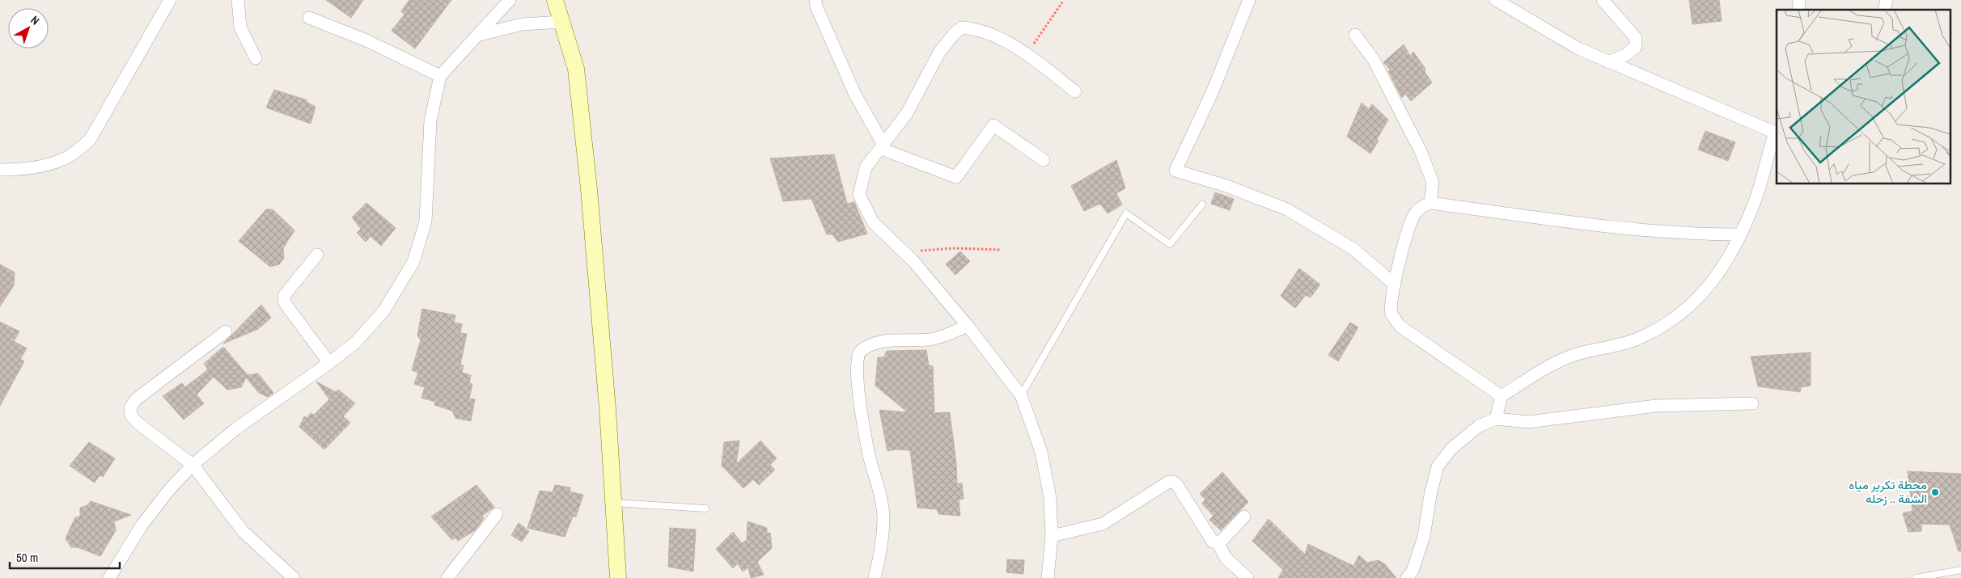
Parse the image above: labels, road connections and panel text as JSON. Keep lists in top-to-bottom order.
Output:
{
  "places": ["محطة تكرير مياه الشفة .. زحله"],
  "scale_bar": "50 m",
  "north": "top right"
}
